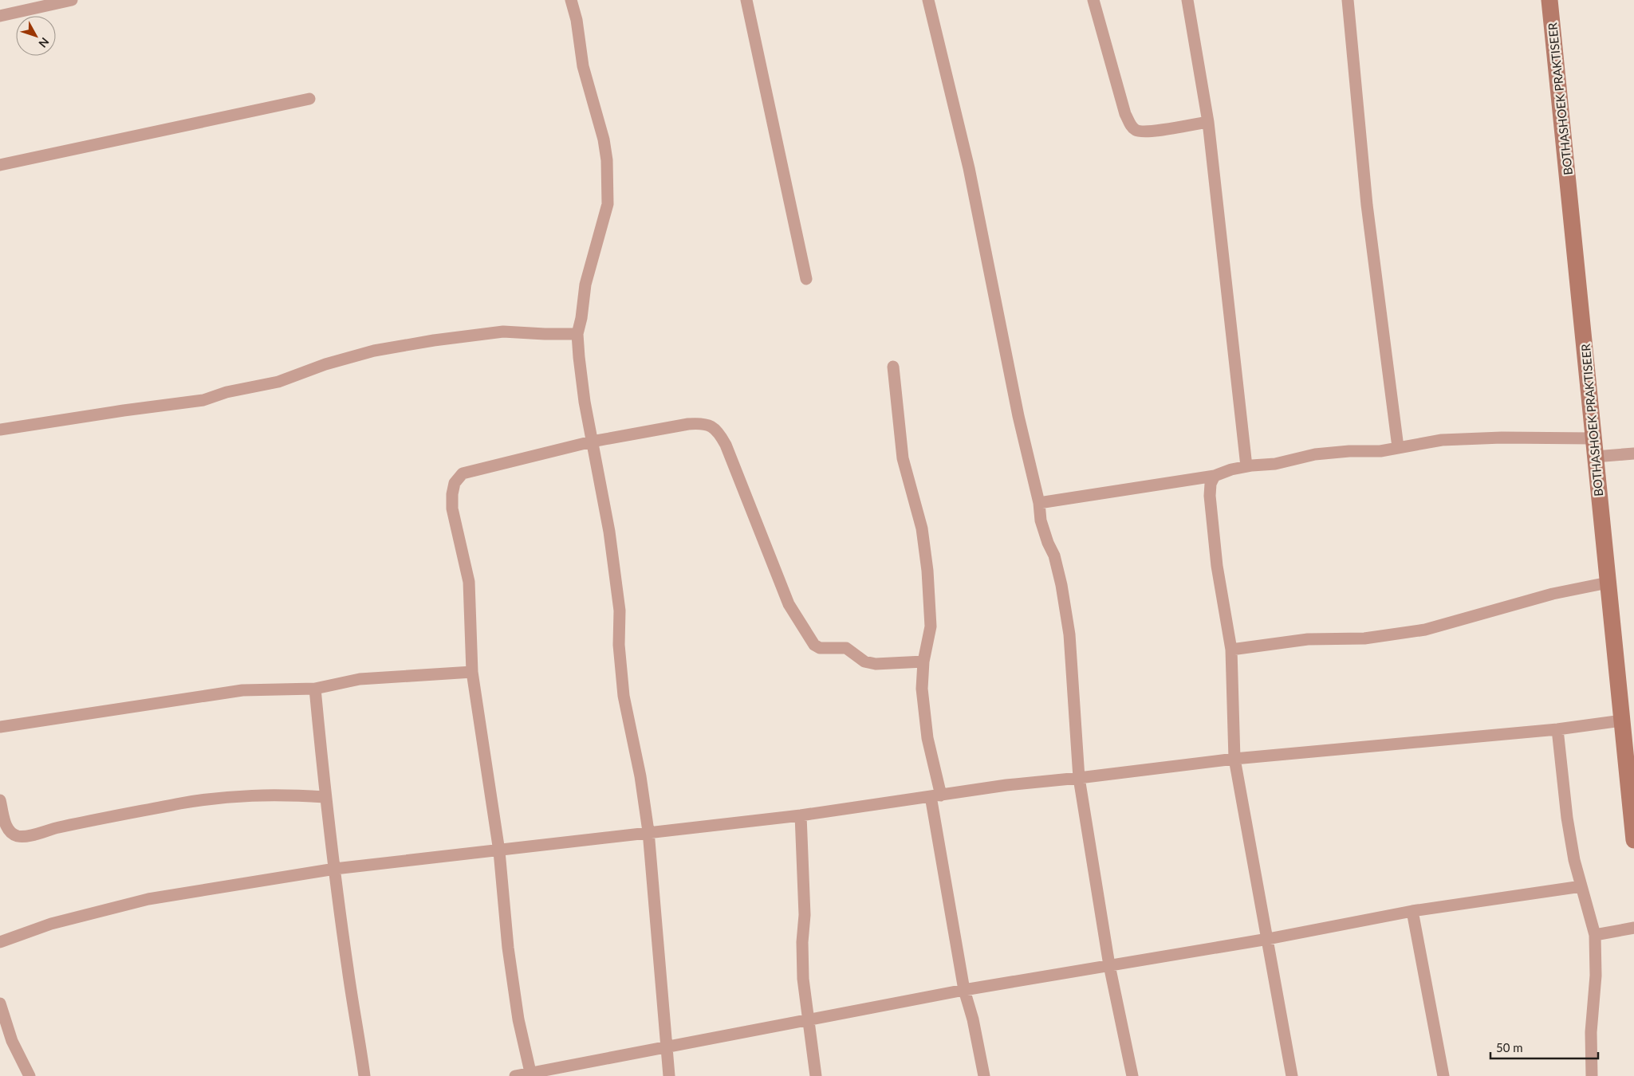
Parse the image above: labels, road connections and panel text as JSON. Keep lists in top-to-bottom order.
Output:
{
  "streets": {
    "street": ["BOTHASHOEK PRAKTISEER"]
  },
  "scale_bar": "50 m",
  "north": "bottom right"
}
